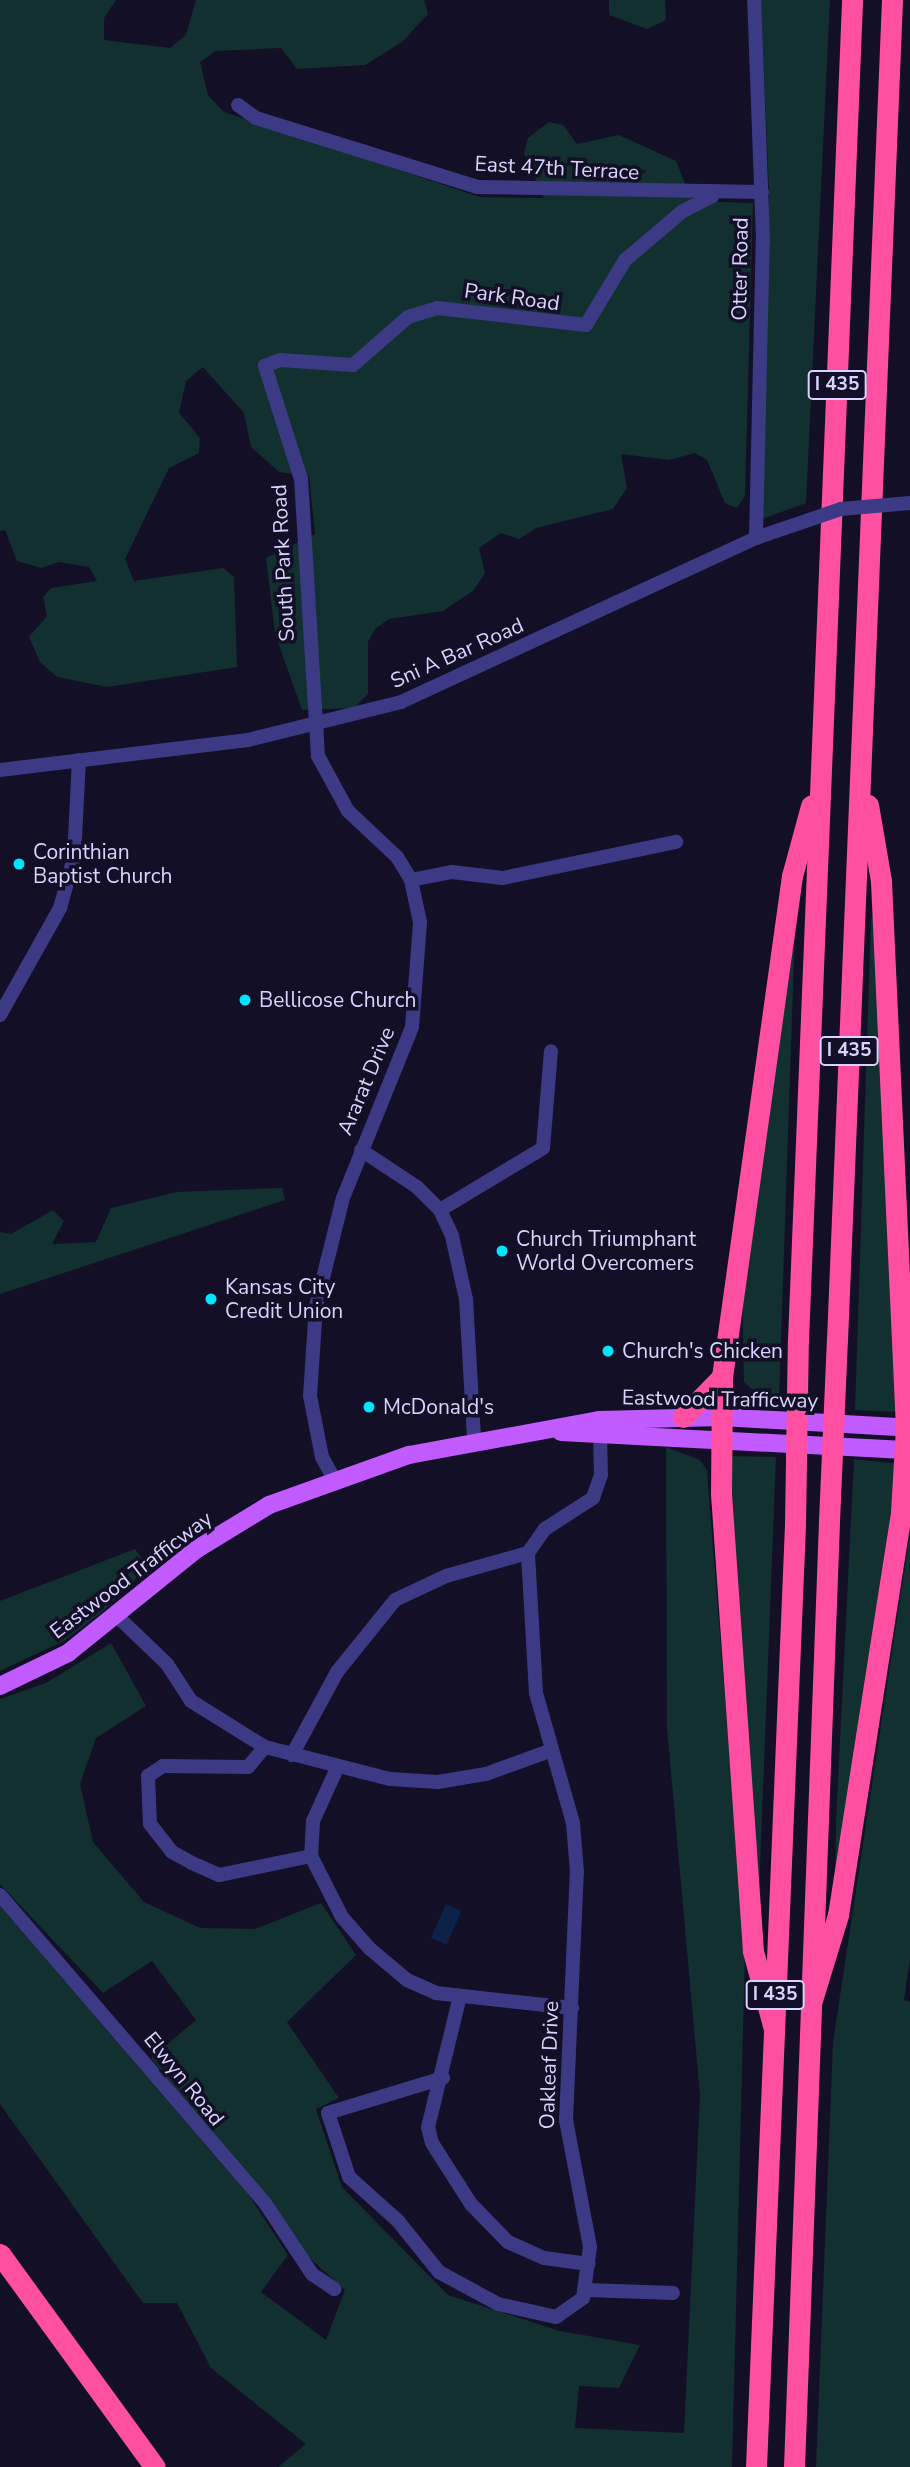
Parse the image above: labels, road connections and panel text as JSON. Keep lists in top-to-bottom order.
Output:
{
  "streets": {
    "highway": ["I 435"],
    "main road": ["Eastwood Trafficway"],
    "street": [
      "East 47th Terrace",
      "Otter Road",
      "Park Road",
      "South Park Road",
      "Sni A Bar Road",
      "Ararat Drive",
      "Oakleaf Drive",
      "Elwyn Road"
    ]
  },
  "crossings": [
    ["East 47th Terrace", "Otter Road"],
    ["East 47th Terrace", "Park Road"],
    ["Otter Road", "Sni A Bar Road"],
    ["Park Road", "South Park Road"],
    ["South Park Road", "Sni A Bar Road"],
    ["South Park Road", "Ararat Drive"],
    ["Sni A Bar Road", "Ararat Drive"],
    ["Ararat Drive", "Eastwood Trafficway"]
  ],
  "places": [
    "Corinthian Baptist Church",
    "Bellicose Church",
    "Church Triumphant World Overcomers",
    "Kansas City Credit Union",
    "Church's Chicken",
    "McDonald's"
  ]
}
